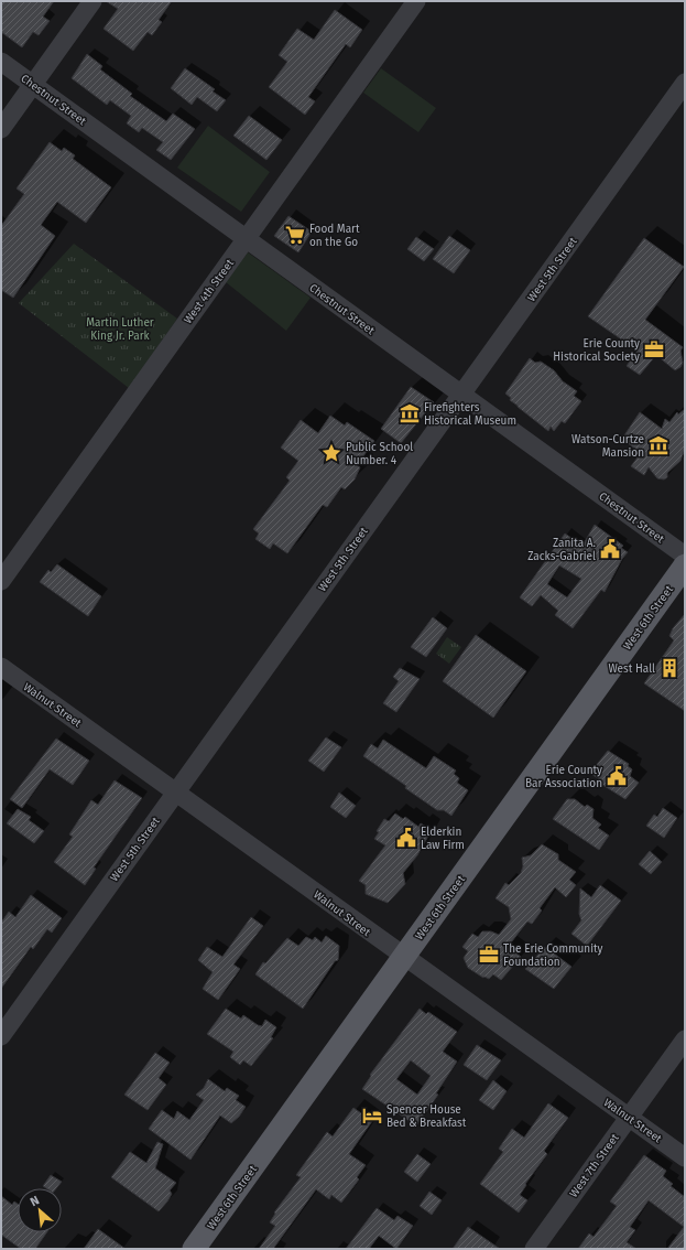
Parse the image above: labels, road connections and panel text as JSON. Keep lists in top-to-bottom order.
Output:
{
  "streets": {
    "main road": ["West 6th Street"],
    "street": [
      "Chestnut Street",
      "West 5th Street",
      "West 4th Street",
      "Walnut Street",
      "West 7th Street"
    ]
  },
  "crossings": [
    ["Chestnut Street", "West 5th Street"],
    ["Chestnut Street", "West 4th Street"],
    ["West 5th Street", "Walnut Street"],
    ["West 6th Street", "Walnut Street"],
    ["Walnut Street", "West 7th Street"]
  ],
  "parks": ["Martin Luther King Jr. Park"],
  "places": {
    "supermarket": ["Food Mart on the Go"],
    "office": ["Erie County Historical Society", "The Erie Community Foundation"],
    "museum": ["Firefighters Historical Museum", "Watson-Curtze Mansion"],
    "place": ["Public School Number. 4"],
    "public building": ["Zanita A. Zacks-Gabriel", "Erie County Bar Association", "Elderkin Law Firm"],
    "building": ["West Hall"],
    "hotel": ["Spencer House Bed & Breakfast"]
  },
  "north": "top left"
}
